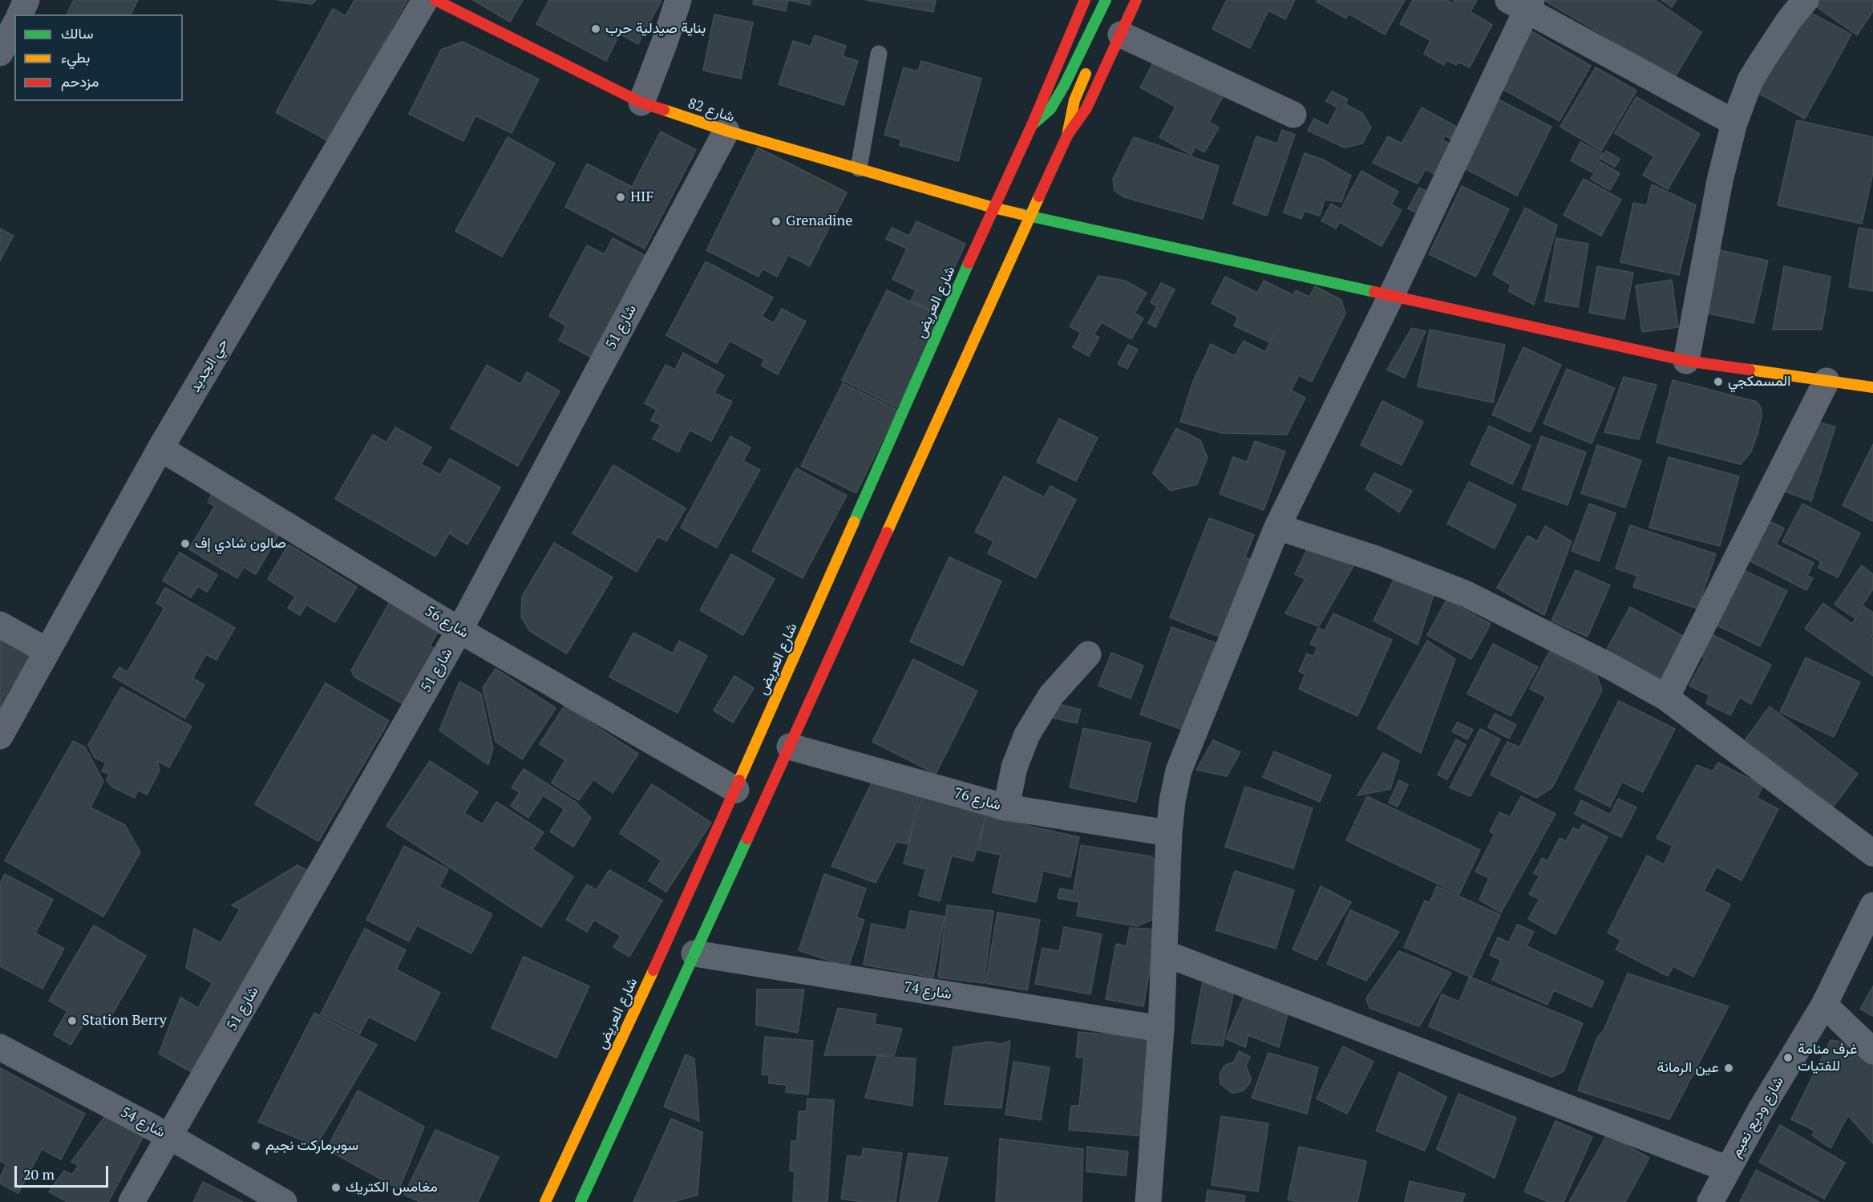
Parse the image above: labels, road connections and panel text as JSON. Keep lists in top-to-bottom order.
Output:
{
  "streets": {
    "main road": ["شارع 82", "شارع العريض"],
    "street": [
      "شارع 51",
      "حي الجديد",
      "شارع 56",
      "شارع 76",
      "شارع 74",
      "شارع وديع نعيم",
      "شارع 54"
    ]
  },
  "crossings": [
    ["شارع 82", "شارع العريض"],
    ["شارع 82", "شارع 51"],
    ["شارع العريض", "شارع 56"],
    ["شارع 51", "شارع 56"],
    ["شارع 51", "شارع 54"],
    ["حي الجديد", "شارع 56"]
  ],
  "places": [
    "بناية صيدلية حرب",
    "HIF",
    "Grenadine",
    "المسمكجي",
    "صالون شادي إف",
    "Station Berry",
    "غرف منامة للفتيات",
    "عين الرمانة",
    "سوبرماركت نجيم",
    "مغامس الكتريك"
  ],
  "legend": ["سالك", "بطيء", "مزدحم"],
  "scale_bar": "20 m"
}
